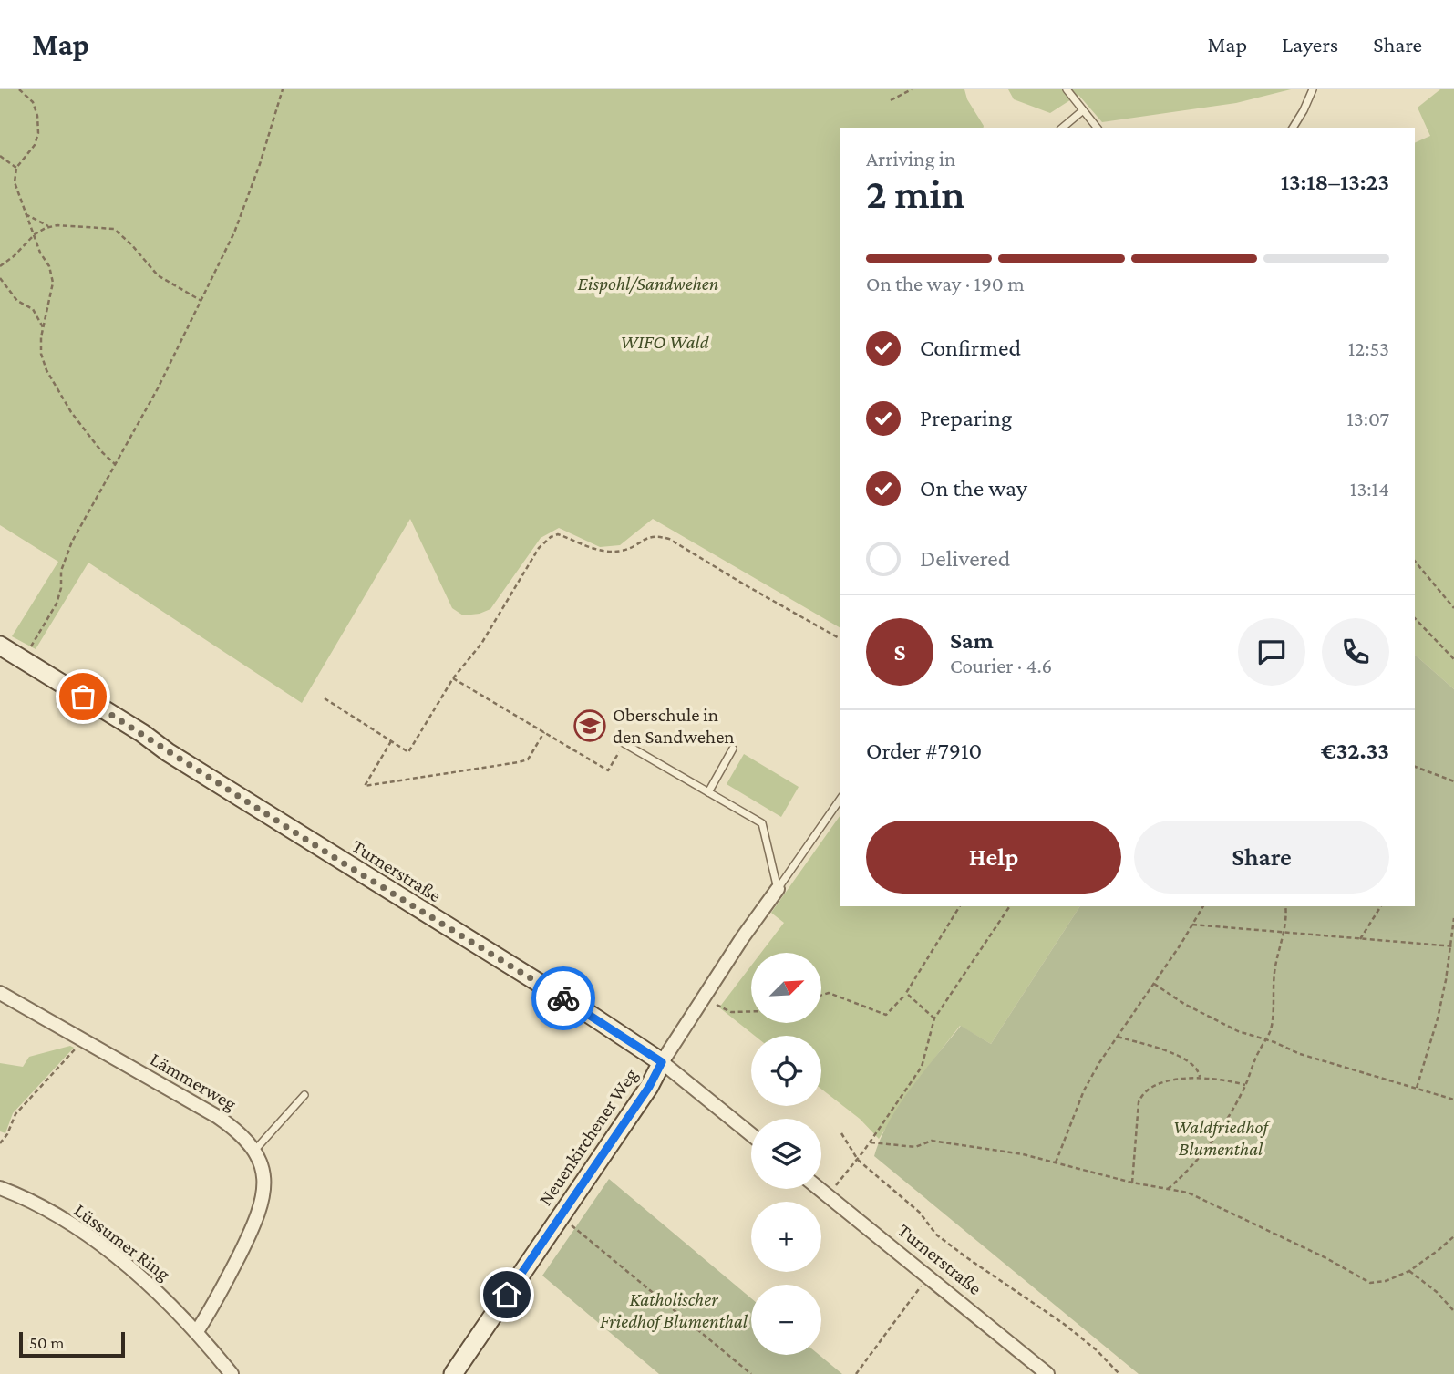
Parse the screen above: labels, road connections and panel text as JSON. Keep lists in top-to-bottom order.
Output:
{
  "streets": {
    "street": [
      "Turnerstraße",
      "Lämmerweg",
      "Neuenkirchener Weg",
      "Lüssumer Ring"
    ]
  },
  "crossings": [
    ["Turnerstraße", "Neuenkirchener Weg"],
    ["Lämmerweg", "Lüssumer Ring"]
  ],
  "parks": [
    "Eispohl/Sandwehen",
    "WIFO Wald",
    "Waldfriedhof Blumenthal",
    "Katholischer Friedhof Blumenthal"
  ],
  "places": {
    "school or university": ["Oberschule in den Sandwehen"]
  },
  "scale_bar": "50 m",
  "north": "top right",
  "page": {
    "header": "Map",
    "nav": ["Map", "Layers", "Share"],
    "heading": ["2 min", "Arriving in", "13:18–13:23"],
    "panel": [
      "Sam",
      "Courier · 4.6",
      "Order #7910",
      "€32.33"
    ],
    "bar": "On the way · 190 m",
    "list": [
      ["Confirmed", "12:53"],
      ["Preparing", "13:07"],
      ["On the way", "13:14"],
      "Delivered"
    ],
    "round": "S",
    "buttons": ["Help", "Share"],
    "map_buttons": ["+", "−"],
    "scale": "50 m"
  }
}
